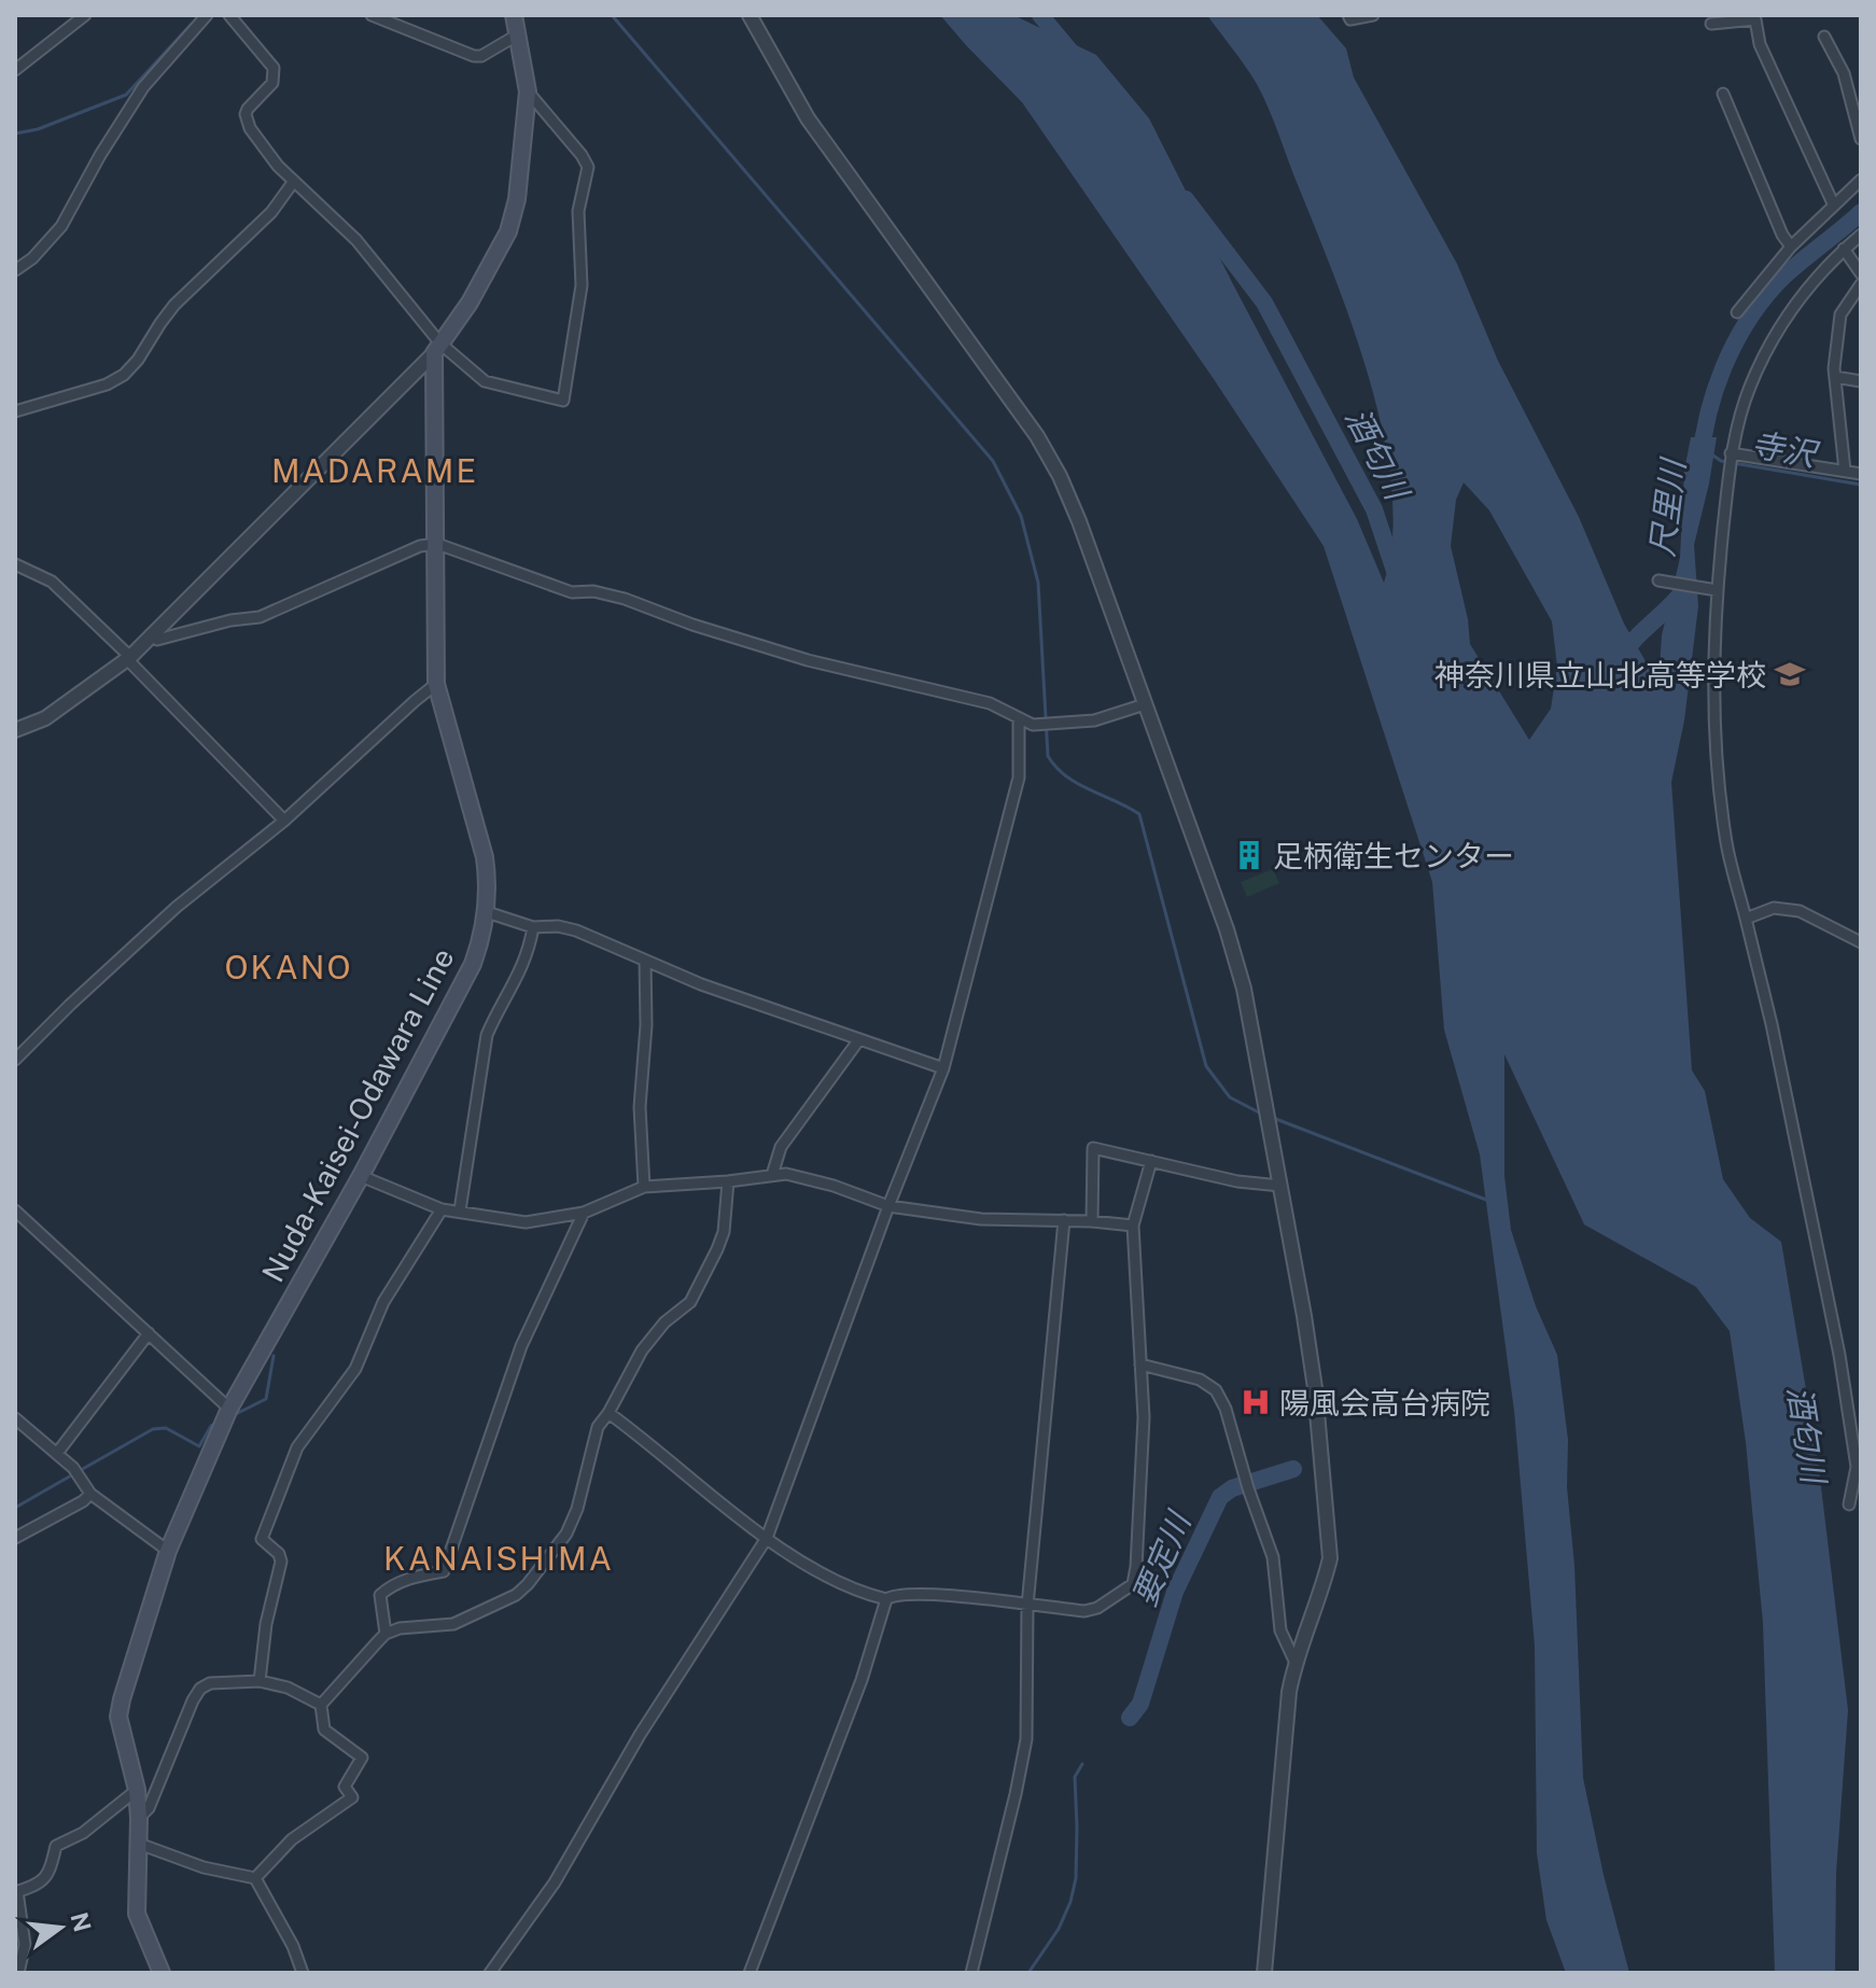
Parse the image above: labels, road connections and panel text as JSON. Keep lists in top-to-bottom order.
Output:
{
  "streets": {
    "main road": ["Nuda-Kaisei-Odawara Line"]
  },
  "districts": ["MADARAME", "OKANO", "KANAISHIMA"],
  "water": [
    "寺沢",
    "酒匂川",
    "尺里川",
    "要定川"
  ],
  "places": {
    "school or university": ["神奈川県立山北高等学校"],
    "building": ["足柄衛生センター"],
    "hospital": ["陽風会高台病院"]
  },
  "north": "right"
}
